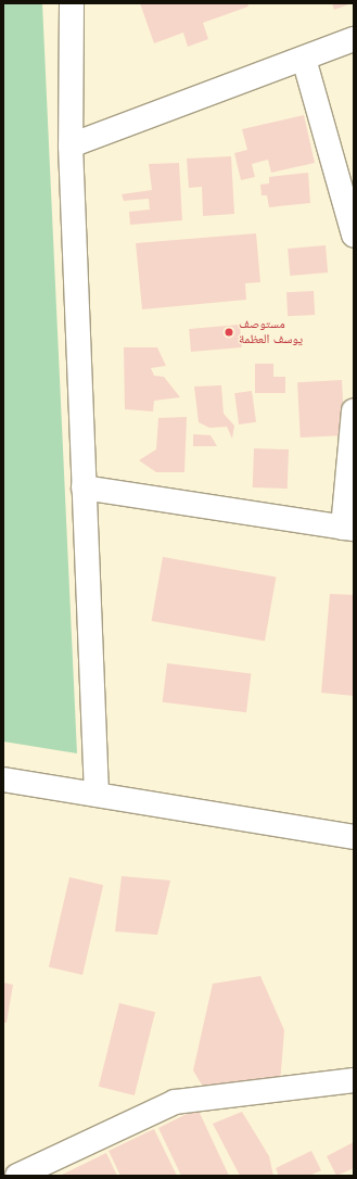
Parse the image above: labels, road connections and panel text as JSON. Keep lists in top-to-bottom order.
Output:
{
  "places": ["مستوصف يوسف العظمة"]
}
